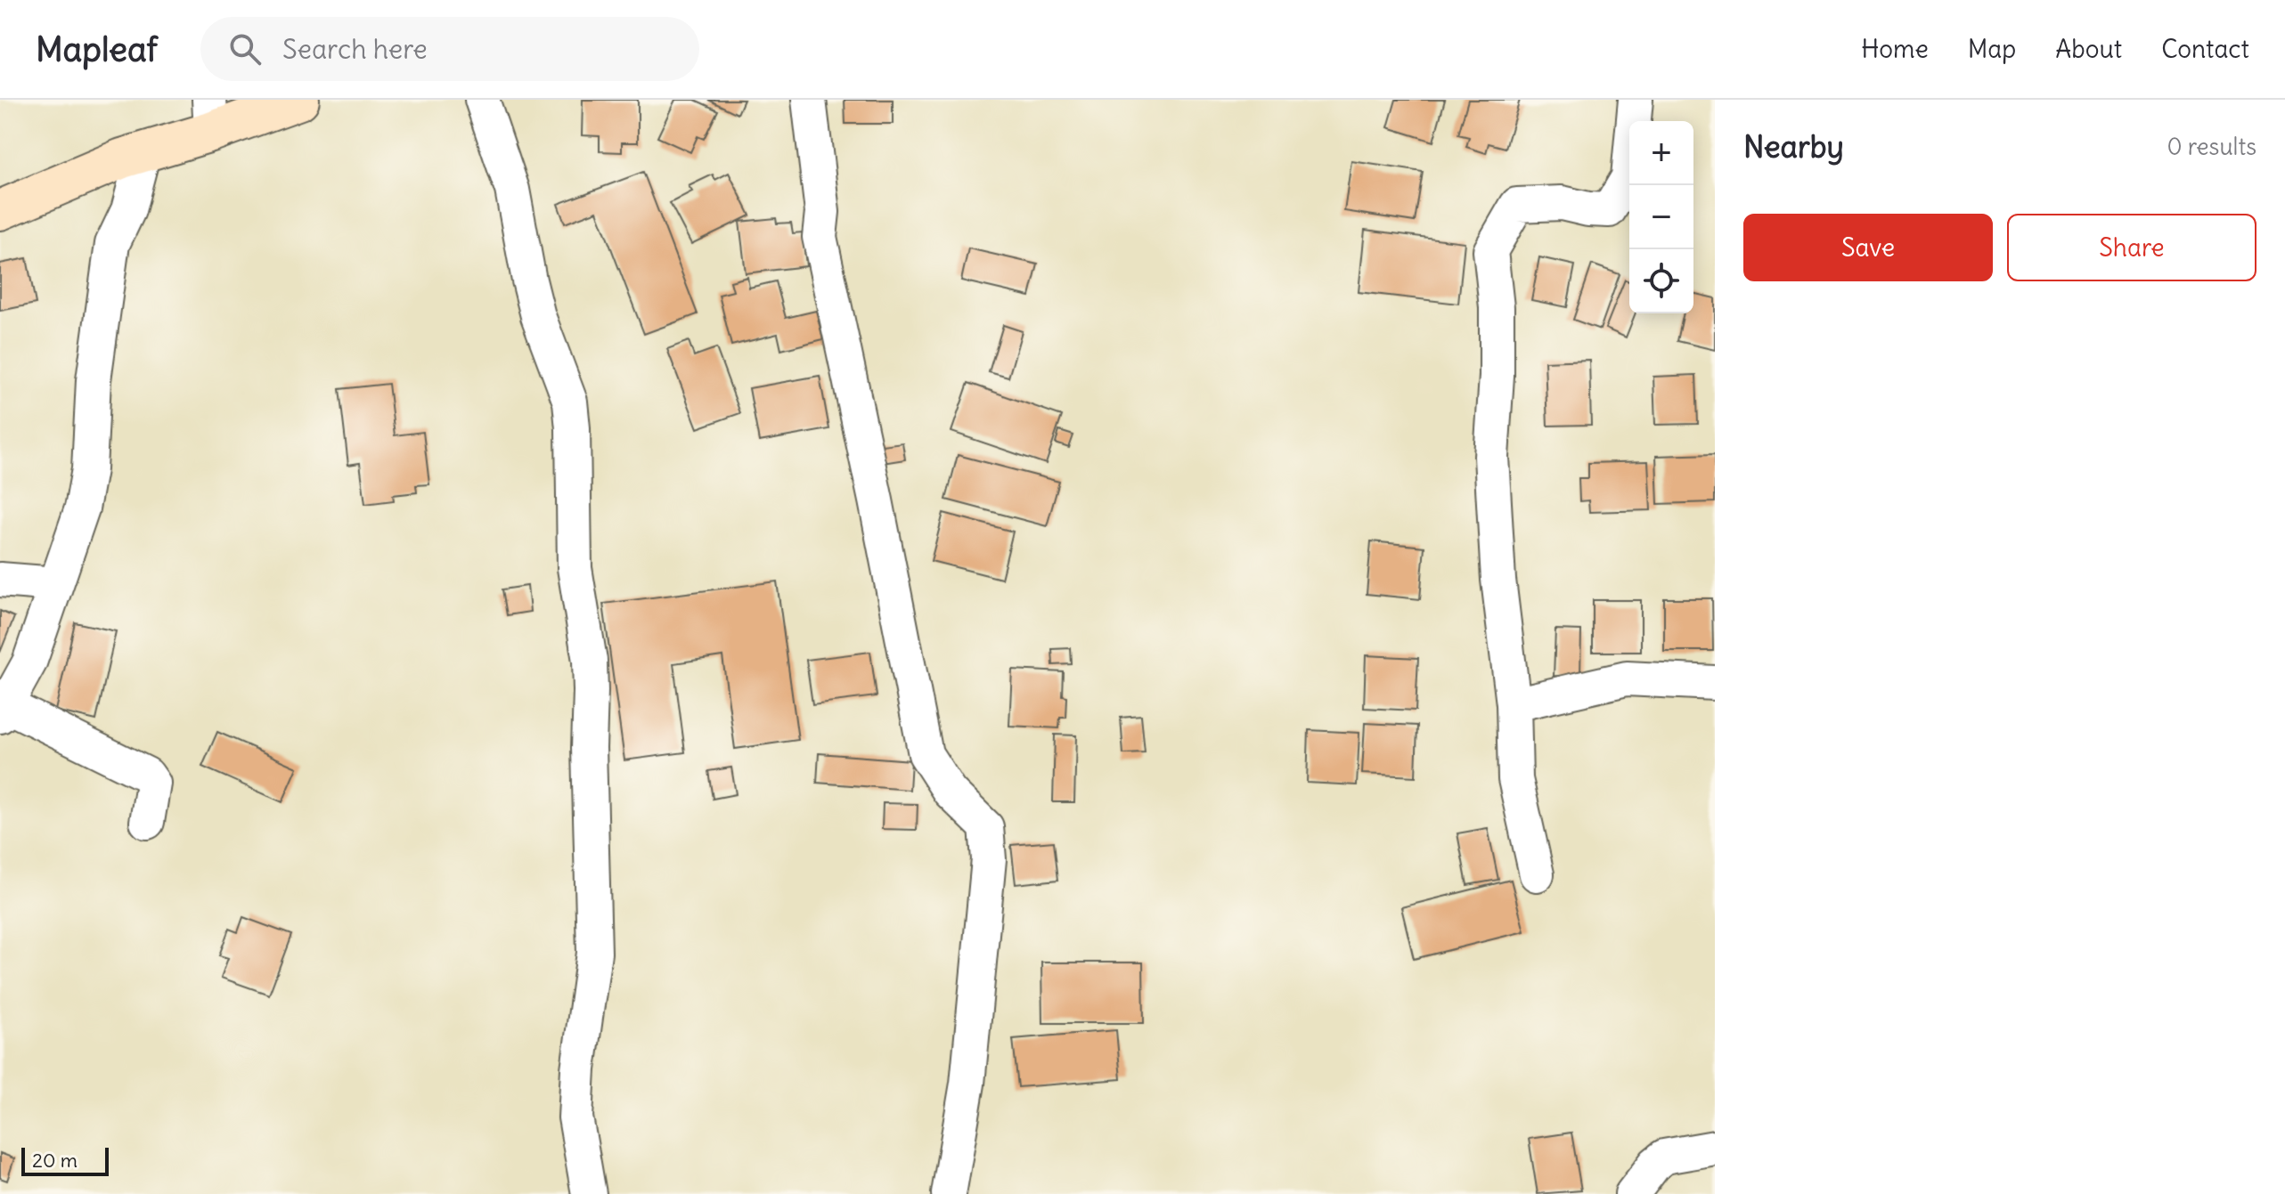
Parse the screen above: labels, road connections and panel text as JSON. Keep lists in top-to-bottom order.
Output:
{
  "scale_bar": "20 m",
  "page": {
    "header": "Mapleaf",
    "search": "Search here",
    "nav": [
      "Home",
      "Map",
      "About",
      "Contact"
    ],
    "heading": ["Nearby", "0 results"],
    "map_buttons": ["+", "−"],
    "buttons": ["Save", "Share"],
    "scale": "20 m"
  }
}
